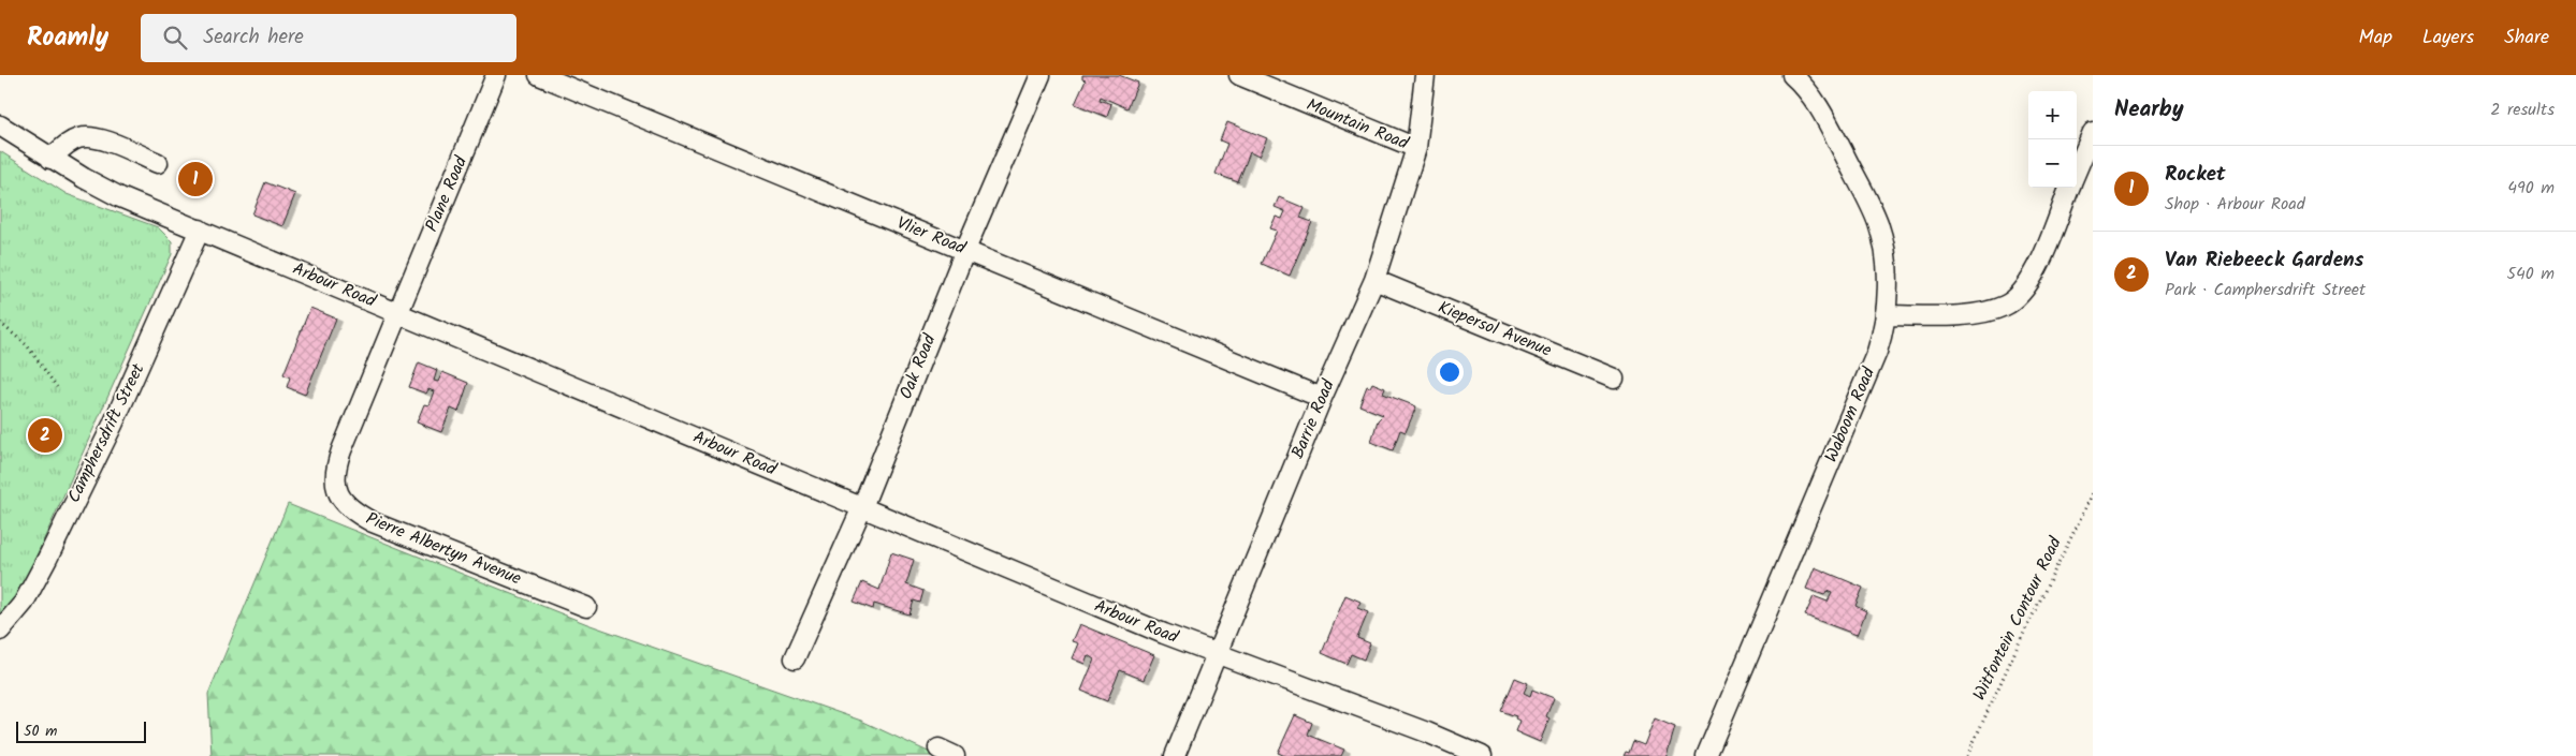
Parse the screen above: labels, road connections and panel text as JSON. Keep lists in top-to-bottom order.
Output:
{
  "streets": {
    "street": [
      "Mountain Road",
      "Plane Road",
      "Vlier Road",
      "Arbour Road",
      "Kiepersol Avenue",
      "Oak Road",
      "Waboom Road",
      "Barrie Road",
      "Camphersdrift Street",
      "Pierre Albertyn Avenue"
    ],
    "path": ["Witfontein Contour Road"]
  },
  "crossings": [
    ["Mountain Road", "Barrie Road"],
    ["Plane Road", "Arbour Road"],
    ["Plane Road", "Pierre Albertyn Avenue"],
    ["Vlier Road", "Oak Road"],
    ["Vlier Road", "Barrie Road"],
    ["Arbour Road", "Oak Road"],
    ["Arbour Road", "Barrie Road"],
    ["Arbour Road", "Camphersdrift Street"],
    ["Arbour Road", "Pierre Albertyn Avenue"],
    ["Kiepersol Avenue", "Barrie Road"]
  ],
  "scale_bar": "50 m",
  "page": {
    "header": "Roamly",
    "search": "Search here",
    "nav": ["Map", "Layers", "Share"],
    "heading": ["Nearby", "2 results"],
    "map_buttons": ["+", "−"],
    "list": [
      {
        "mark": "1",
        "name": "Rocket",
        "note": "Shop · Arbour Road",
        "value": "490 m"
      },
      {
        "mark": "2",
        "name": "Van Riebeeck Gardens",
        "note": "Park · Camphersdrift Street",
        "value": "540 m"
      }
    ],
    "pins": ["1", "2"],
    "scale": "50 m"
  }
}
